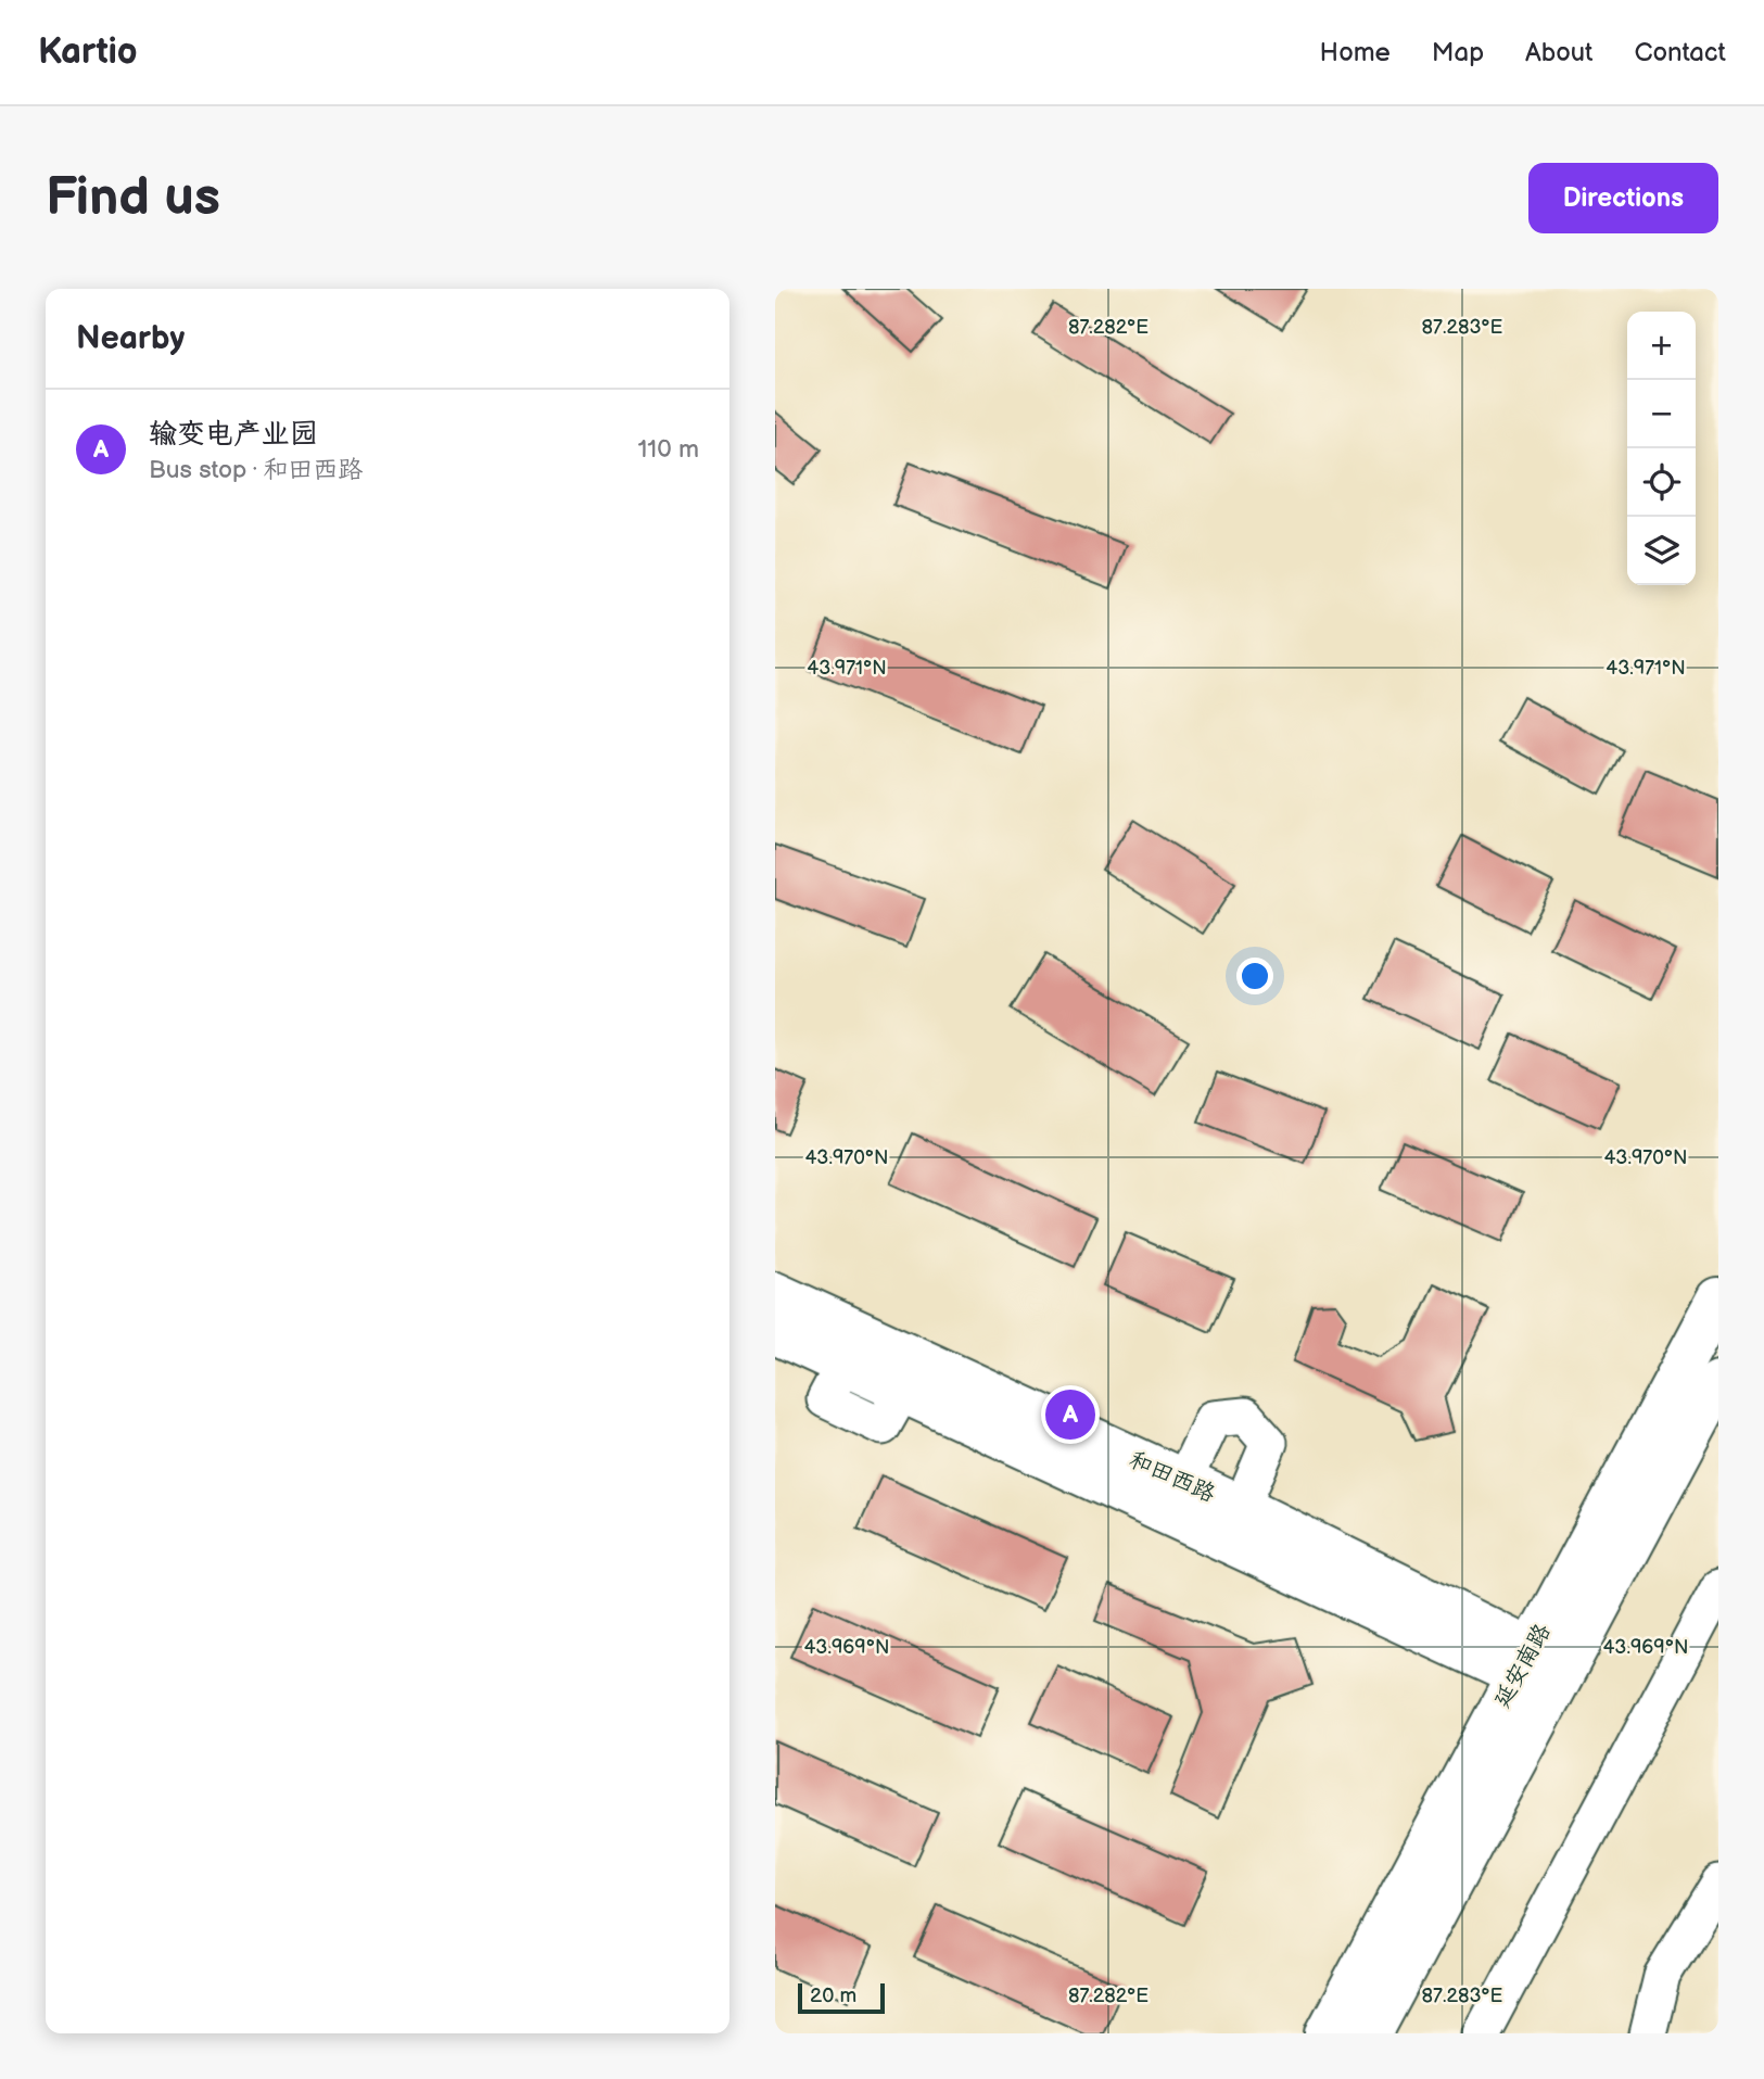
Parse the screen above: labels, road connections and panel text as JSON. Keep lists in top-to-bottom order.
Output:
{
  "streets": {
    "main road": ["和田西路", "延安南路"]
  },
  "crossings": [
    ["和田西路", "延安南路"]
  ],
  "scale_bar": "20 m",
  "page": {
    "header": "Kartio",
    "nav": [
      "Home",
      "Map",
      "About",
      "Contact"
    ],
    "buttons": "Directions",
    "title": "Find us",
    "heading": "Nearby",
    "map_buttons": ["+", "−"],
    "list": [
      {
        "mark": "A",
        "name": "输变电产业园",
        "note": "Bus stop · 和田西路",
        "value": "110 m"
      }
    ],
    "pins": "A",
    "scale": "20 m"
  },
  "coordinates": [
    "87.282°E",
    "87.283°E",
    "43.971°N",
    "43.970°N",
    "43.969°N"
  ]
}
